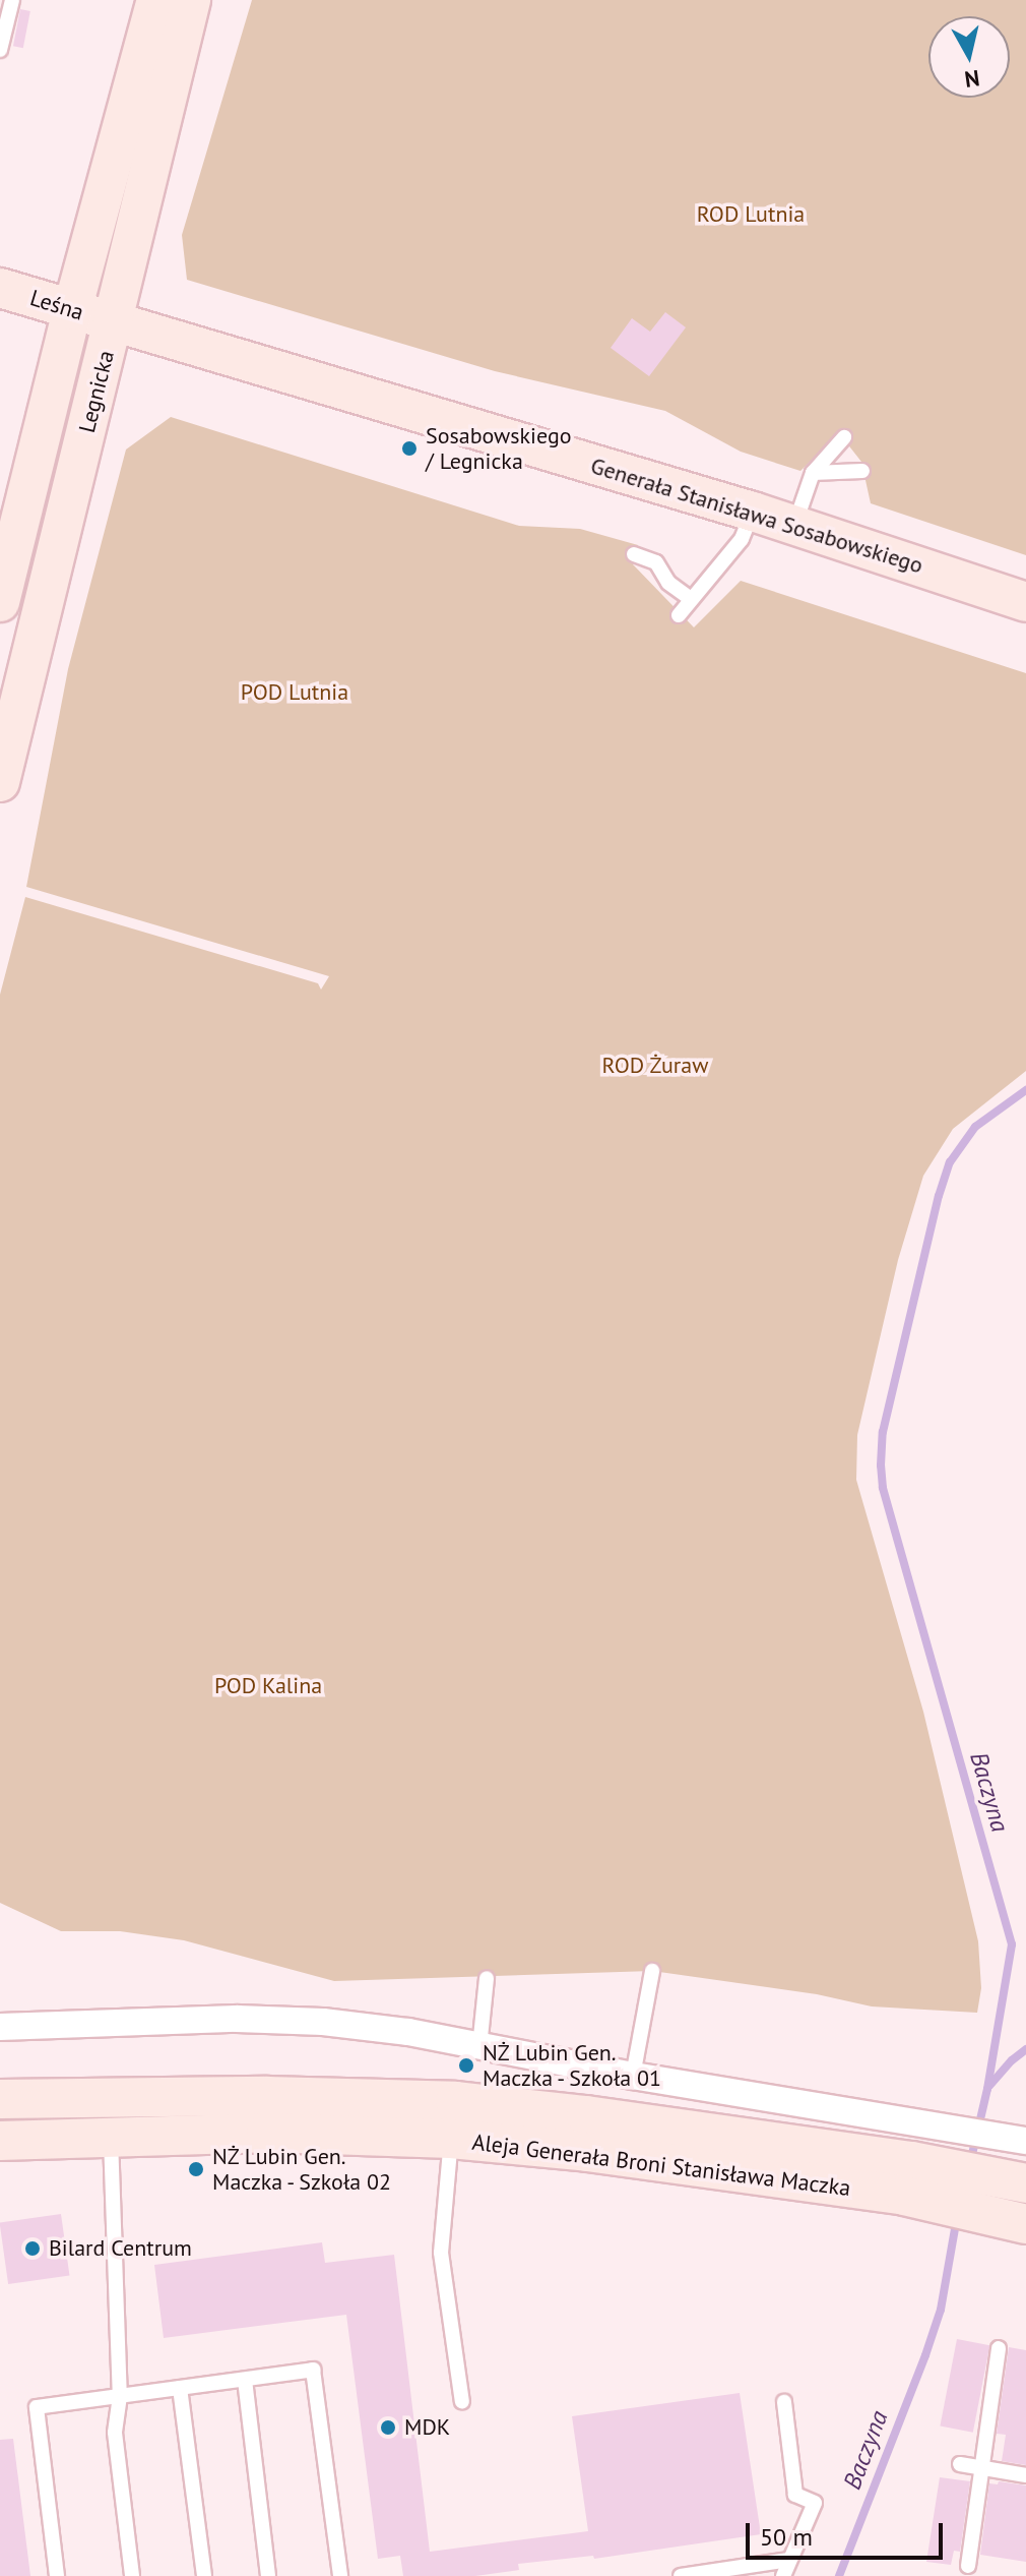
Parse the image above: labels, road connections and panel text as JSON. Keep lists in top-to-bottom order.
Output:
{
  "streets": {
    "main road": [
      "Leśna",
      "Legnicka",
      "Generała Stanisława Sosabowskiego",
      "Aleja Generała Broni Stanisława Maczka"
    ]
  },
  "crossings": [
    ["Leśna", "Legnicka"],
    ["Leśna", "Generała Stanisława Sosabowskiego"],
    ["Legnicka", "Generała Stanisława Sosabowskiego"]
  ],
  "water": ["Baczyna"],
  "parks": [
    "ROD Lutnia",
    "POD Lutnia",
    "ROD Żuraw",
    "POD Kalina"
  ],
  "places": [
    "Sosabowskiego / Legnicka",
    "NŻ Lubin Gen. Maczka - Szkoła 01",
    "NŻ Lubin Gen. Maczka - Szkoła 02",
    "Bilard Centrum",
    "MDK"
  ],
  "scale_bar": "50 m",
  "north": "bottom"
}
